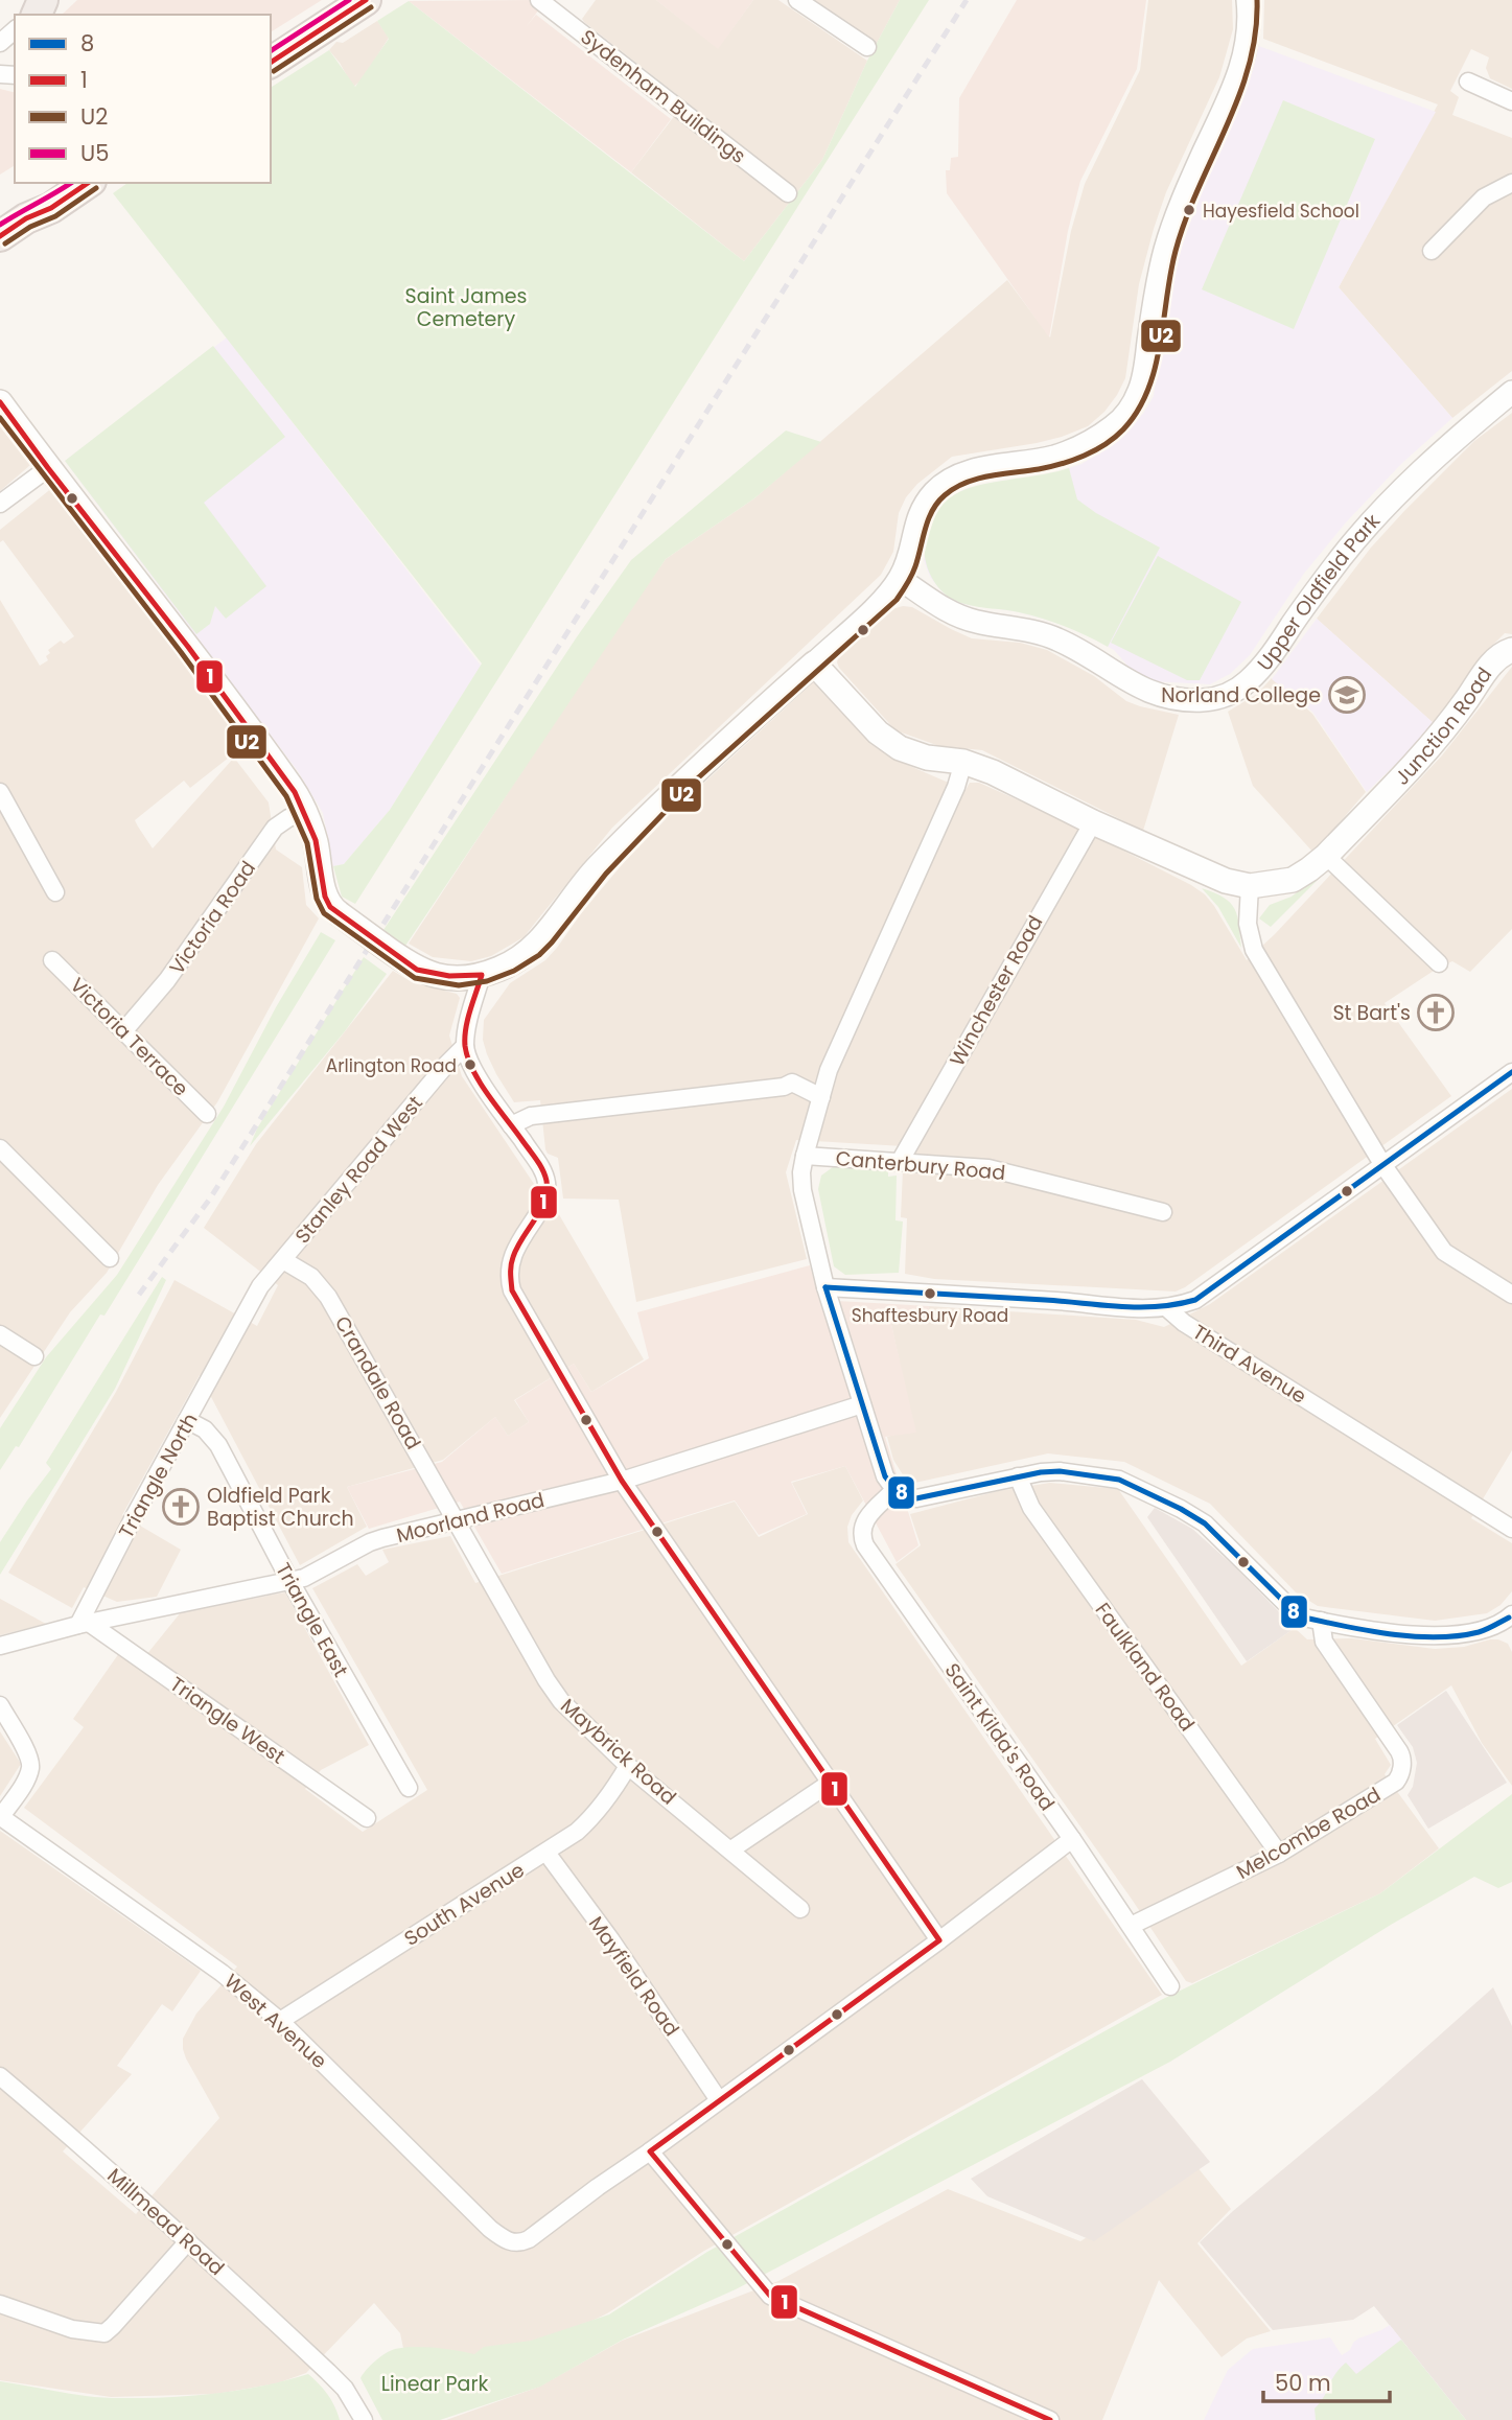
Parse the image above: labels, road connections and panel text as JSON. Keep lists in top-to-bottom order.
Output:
{
  "streets": {
    "main road": ["Junction Road"],
    "street": [
      "Sydenham Buildings",
      "Upper Oldfield Park",
      "Victoria Road",
      "Winchester Road",
      "Victoria Terrace",
      "Canterbury Road",
      "Stanley Road West",
      "Third Avenue",
      "Crandale Road",
      "Triangle North",
      "Moorland Road",
      "Triangle East",
      "Faulkland Road",
      "Triangle West",
      "Saint Kilda's Road",
      "Maybrick Road",
      "Melcombe Road",
      "South Avenue",
      "Mayfield Road",
      "West Avenue",
      "Millmead Road"
    ]
  },
  "crossings": [
    ["Junction Road", "Winchester Road"],
    ["Victoria Road", "Victoria Terrace"],
    ["Winchester Road", "Canterbury Road"],
    ["Stanley Road West", "Crandale Road"],
    ["Stanley Road West", "Triangle North"],
    ["Crandale Road", "Triangle North"],
    ["Crandale Road", "Moorland Road"],
    ["Crandale Road", "Maybrick Road"],
    ["Triangle North", "Moorland Road"],
    ["Triangle North", "Triangle East"],
    ["Triangle North", "Triangle West"],
    ["Moorland Road", "Triangle East"],
    ["Moorland Road", "Triangle West"],
    ["Moorland Road", "Maybrick Road"],
    ["Faulkland Road", "Melcombe Road"],
    ["Saint Kilda's Road", "Melcombe Road"],
    ["Maybrick Road", "South Avenue"],
    ["South Avenue", "Mayfield Road"],
    ["South Avenue", "West Avenue"]
  ],
  "parks": ["Saint James Cemetery", "Linear Park"],
  "places": {
    "other": ["Hayesfield School", "Arlington Road", "Shaftesbury Road"],
    "school or university": ["Norland College"],
    "church": ["St Bart's", "Oldfield Park Baptist Church"]
  },
  "lines": [
    "transit line 1",
    "transit line U2",
    "transit line U5",
    "transit line 8"
  ],
  "legend": [
    "8",
    "1",
    "U2",
    "U5"
  ],
  "scale_bar": "50 m"
}
